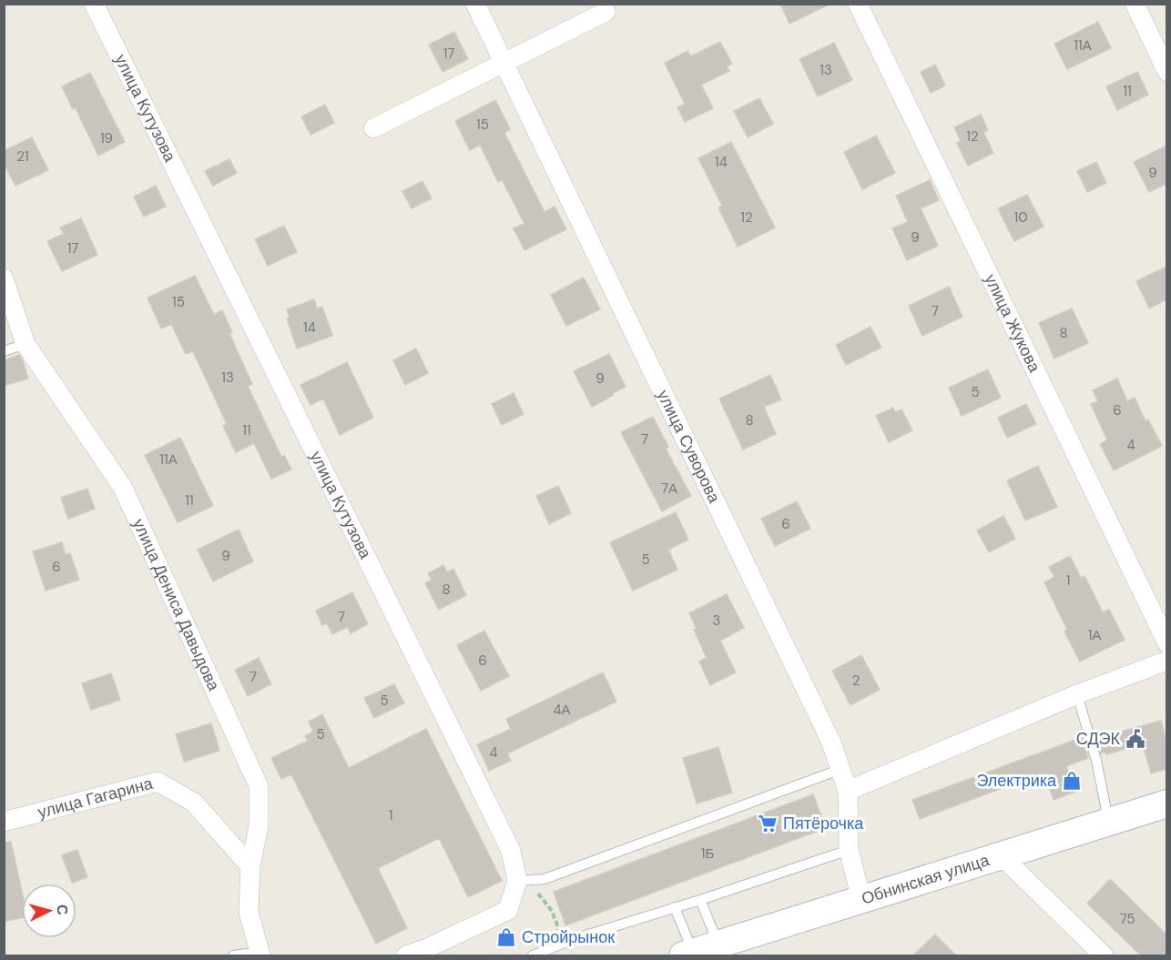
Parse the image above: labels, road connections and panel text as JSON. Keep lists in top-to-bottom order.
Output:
{
  "streets": {
    "street": [
      "улица Кутузова",
      "улица Жукова",
      "улица Суворова",
      "улица Дениса Давыдова",
      "улица Гагарина",
      "Обнинская улица"
    ]
  },
  "crossings": [
    ["улица Суворова", "Обнинская улица"],
    ["улица Дениса Давыдова", "улица Гагарина"]
  ],
  "places": {
    "public building": ["СДЭК"],
    "shop": ["Электрика", "Стройрынок"],
    "supermarket": ["Пятёрочка"]
  },
  "house_numbers": [
    "11А",
    "17",
    "13",
    "11",
    "15",
    "12",
    "19",
    "21",
    "14",
    "9",
    "12",
    "10",
    "9",
    "17",
    "15",
    "7",
    "14",
    "8",
    "13",
    "9",
    "5",
    "6",
    "8",
    "11",
    "7",
    "4",
    "11А",
    "7А",
    "11",
    "6",
    "9",
    "5",
    "6",
    "1",
    "8",
    "7",
    "3",
    "1А",
    "6",
    "7",
    "2",
    "5",
    "4А",
    "5",
    "4",
    "1",
    "1Б",
    "75"
  ],
  "north": "right"
}
